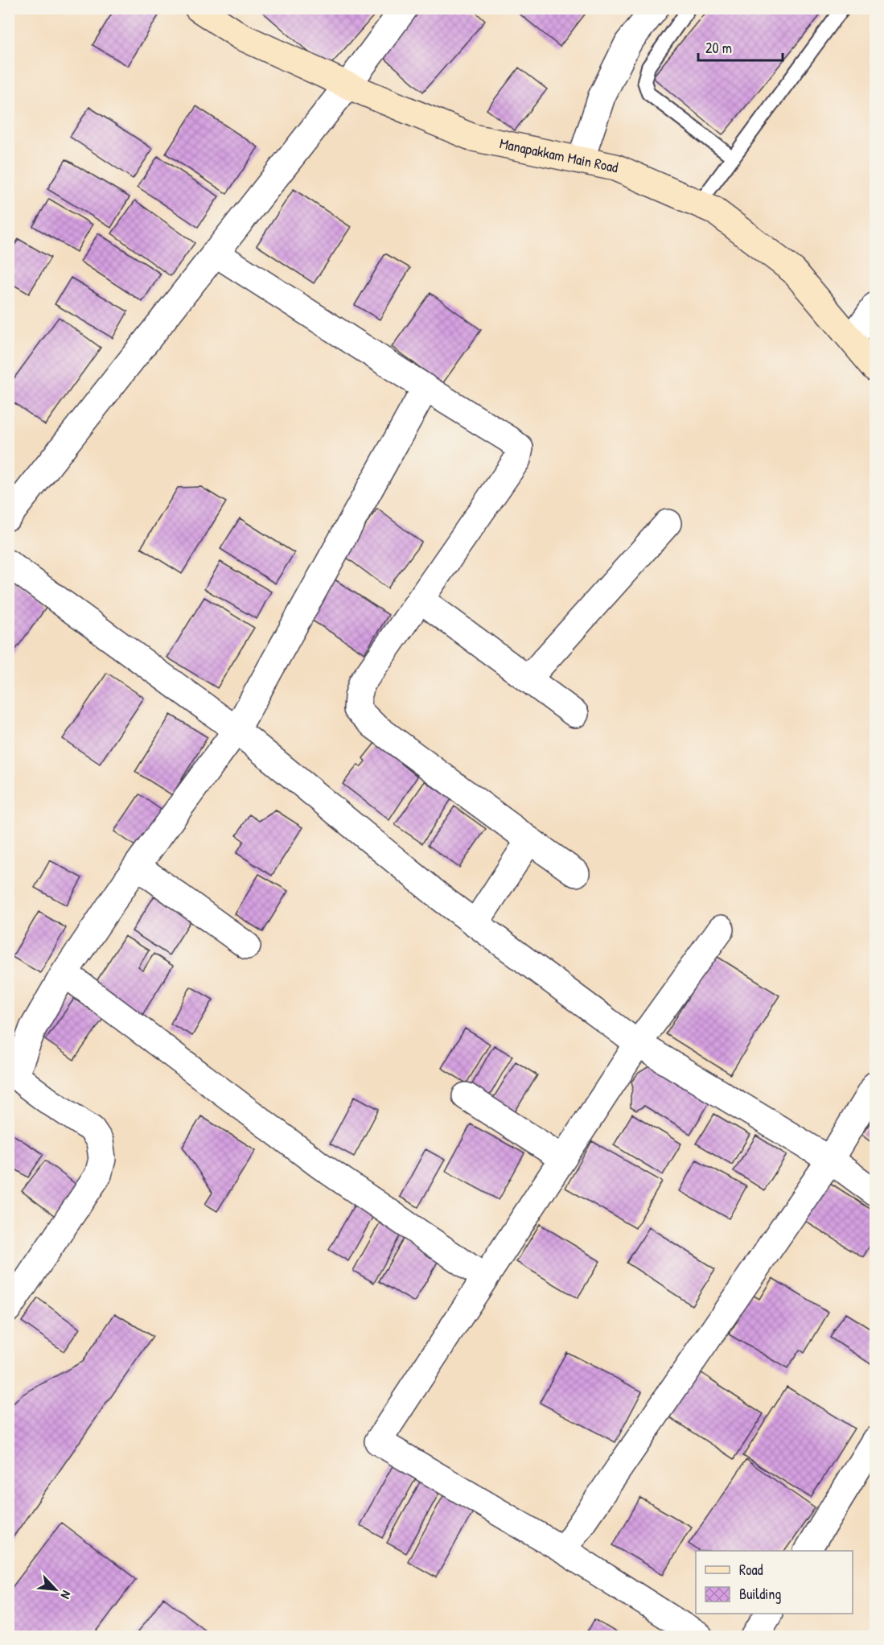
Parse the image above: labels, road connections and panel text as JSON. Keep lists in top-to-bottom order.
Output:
{
  "streets": {
    "main road": ["Manapakkam Main Road"]
  },
  "legend": ["Road", "Building"],
  "scale_bar": "20 m",
  "north": "bottom right"
}
